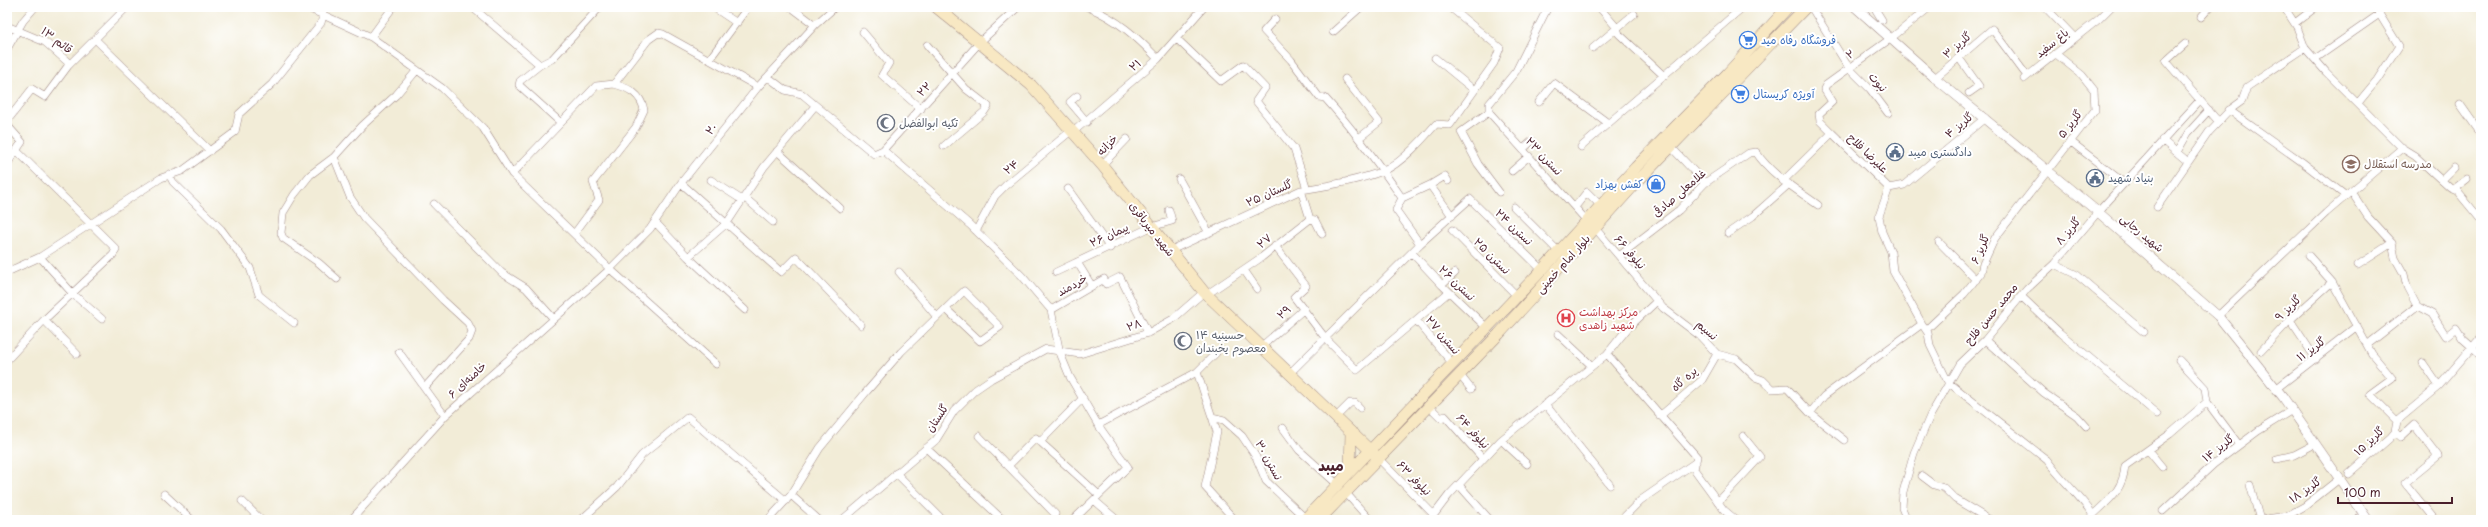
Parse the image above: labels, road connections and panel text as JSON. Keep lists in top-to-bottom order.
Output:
{
  "streets": {
    "main road": ["شهید میرباقری", "بلوار امام خمینی"],
    "street": [
      "قائم ۱۳",
      "باغ سفید",
      "گلریز ۳",
      "۲",
      "۲۱",
      "نبوت",
      "۲۲",
      "گلریز ۵",
      "گلریز ۴",
      "۲۰",
      "خزانه",
      "علیرضا فلاح",
      "نسترن ۲۳",
      "۲۴",
      "گلستان ۲۵",
      "غلامعلی صادقی",
      "نسترن ۲۴",
      "گلریز ۸",
      "شهید رجایی",
      "پیمان ۲۶",
      "۲۷",
      "گلریز ۶",
      "نیلوفر ۶۶",
      "نسترن ۲۵",
      "نسترن ۲۶",
      "خردمند",
      "گلریز ۹",
      "۲۹",
      "محمد حسن فلاح",
      "۲۸",
      "نسیم",
      "نسترن ۲۷",
      "گلریز ۱۱",
      "پره گاه",
      "خامنه‌ای ۶",
      "گلستان",
      "نیلوفر ۶۴",
      "گلریز ۱۵",
      "گلریز ۱۴",
      "نسترن ۳۰",
      "نیلوفر ۶۳",
      "گلریز ۱۸"
    ]
  },
  "crossings": [
    ["باغ سفید", "گلریز ۳"],
    ["باغ سفید", "گلریز ۵"],
    ["گلریز ۳", "شهید رجایی"],
    ["۲", "نبوت"],
    ["۲", "علیرضا فلاح"],
    ["۲", "شهید رجایی"],
    ["۲۱", "۲۴"],
    ["۲۱", "شهید میرباقری"],
    ["۲۲", "شهید میرباقری"],
    ["گلریز ۵", "شهید رجایی"],
    ["گلریز ۵", "گلریز ۶"],
    ["گلریز ۴", "علیرضا فلاح"],
    ["گلریز ۴", "شهید رجایی"],
    ["۲۰", "خامنه‌ای ۶"],
    ["خزانه", "شهید میرباقری"],
    ["علیرضا فلاح", "غلامعلی صادقی"],
    ["نسترن ۲۳", "نیلوفر ۶۶"],
    ["نسترن ۲۳", "بلوار امام خمینی"],
    ["۲۴", "شهید میرباقری"],
    ["گلستان ۲۵", "شهید میرباقری"],
    ["غلامعلی صادقی", "نیلوفر ۶۶"],
    ["نسترن ۲۴", "بلوار امام خمینی"],
    ["شهید میرباقری", "پیمان ۲۶"],
    ["شهید میرباقری", "۲۷"],
    ["شهید میرباقری", "بلوار امام خمینی"],
    ["شهید میرباقری", "۲۹"],
    ["شهید میرباقری", "۲۸"],
    ["شهید میرباقری", "نیلوفر ۶۳"],
    ["گلریز ۸", "شهید رجایی"],
    ["گلریز ۸", "محمد حسن فلاح"],
    ["شهید رجایی", "گلریز ۶"],
    ["شهید رجایی", "گلریز ۱۱"],
    ["شهید رجایی", "گلریز ۱۴"],
    ["شهید رجایی", "گلریز ۱۸"],
    ["۲۷", "۲۸"],
    ["گلریز ۶", "نسیم"],
    ["نیلوفر ۶۶", "بلوار امام خمینی"],
    ["نیلوفر ۶۶", "نسیم"],
    ["نسترن ۲۵", "بلوار امام خمینی"],
    ["بلوار امام خمینی", "نسترن ۲۶"],
    ["بلوار امام خمینی", "نسترن ۲۷"],
    ["بلوار امام خمینی", "نیلوفر ۶۴"],
    ["بلوار امام خمینی", "نسترن ۳۰"],
    ["بلوار امام خمینی", "نیلوفر ۶۳"],
    ["خردمند", "۲۸"],
    ["۲۸", "گلستان"],
    ["نسیم", "پره گاه"]
  ],
  "districts": ["میبد"],
  "places": {
    "supermarket": ["فروشگاه رفاه مید", "آویژه کریستال"],
    "mosque": ["تکیه ابوالفضل", "حسینیه ۱۴ معصوم یخبندان"],
    "public building": ["دادگستری میبد", "بنیاد شهید"],
    "school or university": ["مدرسه استقلال"],
    "shop": ["کفش بهزاد"],
    "hospital": ["مرکز بهداشت شهید زاهدی"]
  },
  "scale_bar": "100 m"
}
